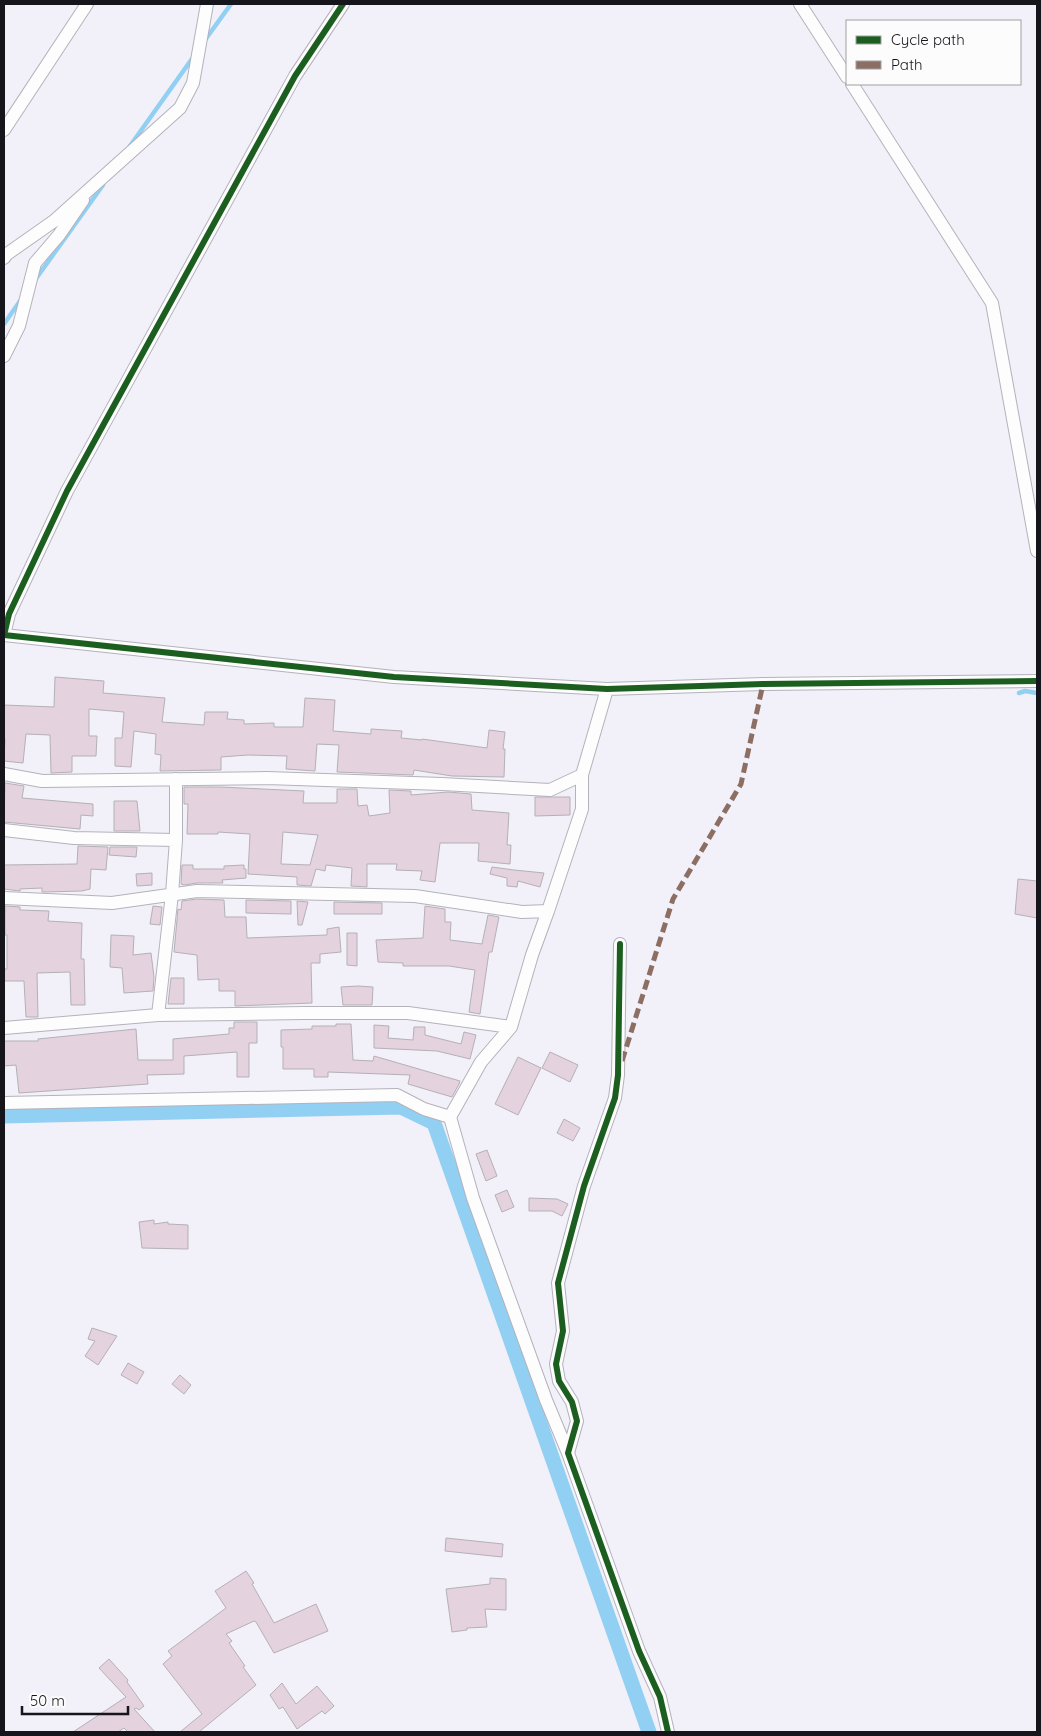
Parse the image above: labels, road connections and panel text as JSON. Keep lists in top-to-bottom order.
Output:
{
  "legend": ["Cycle path", "Path"],
  "scale_bar": "50 m"
}
